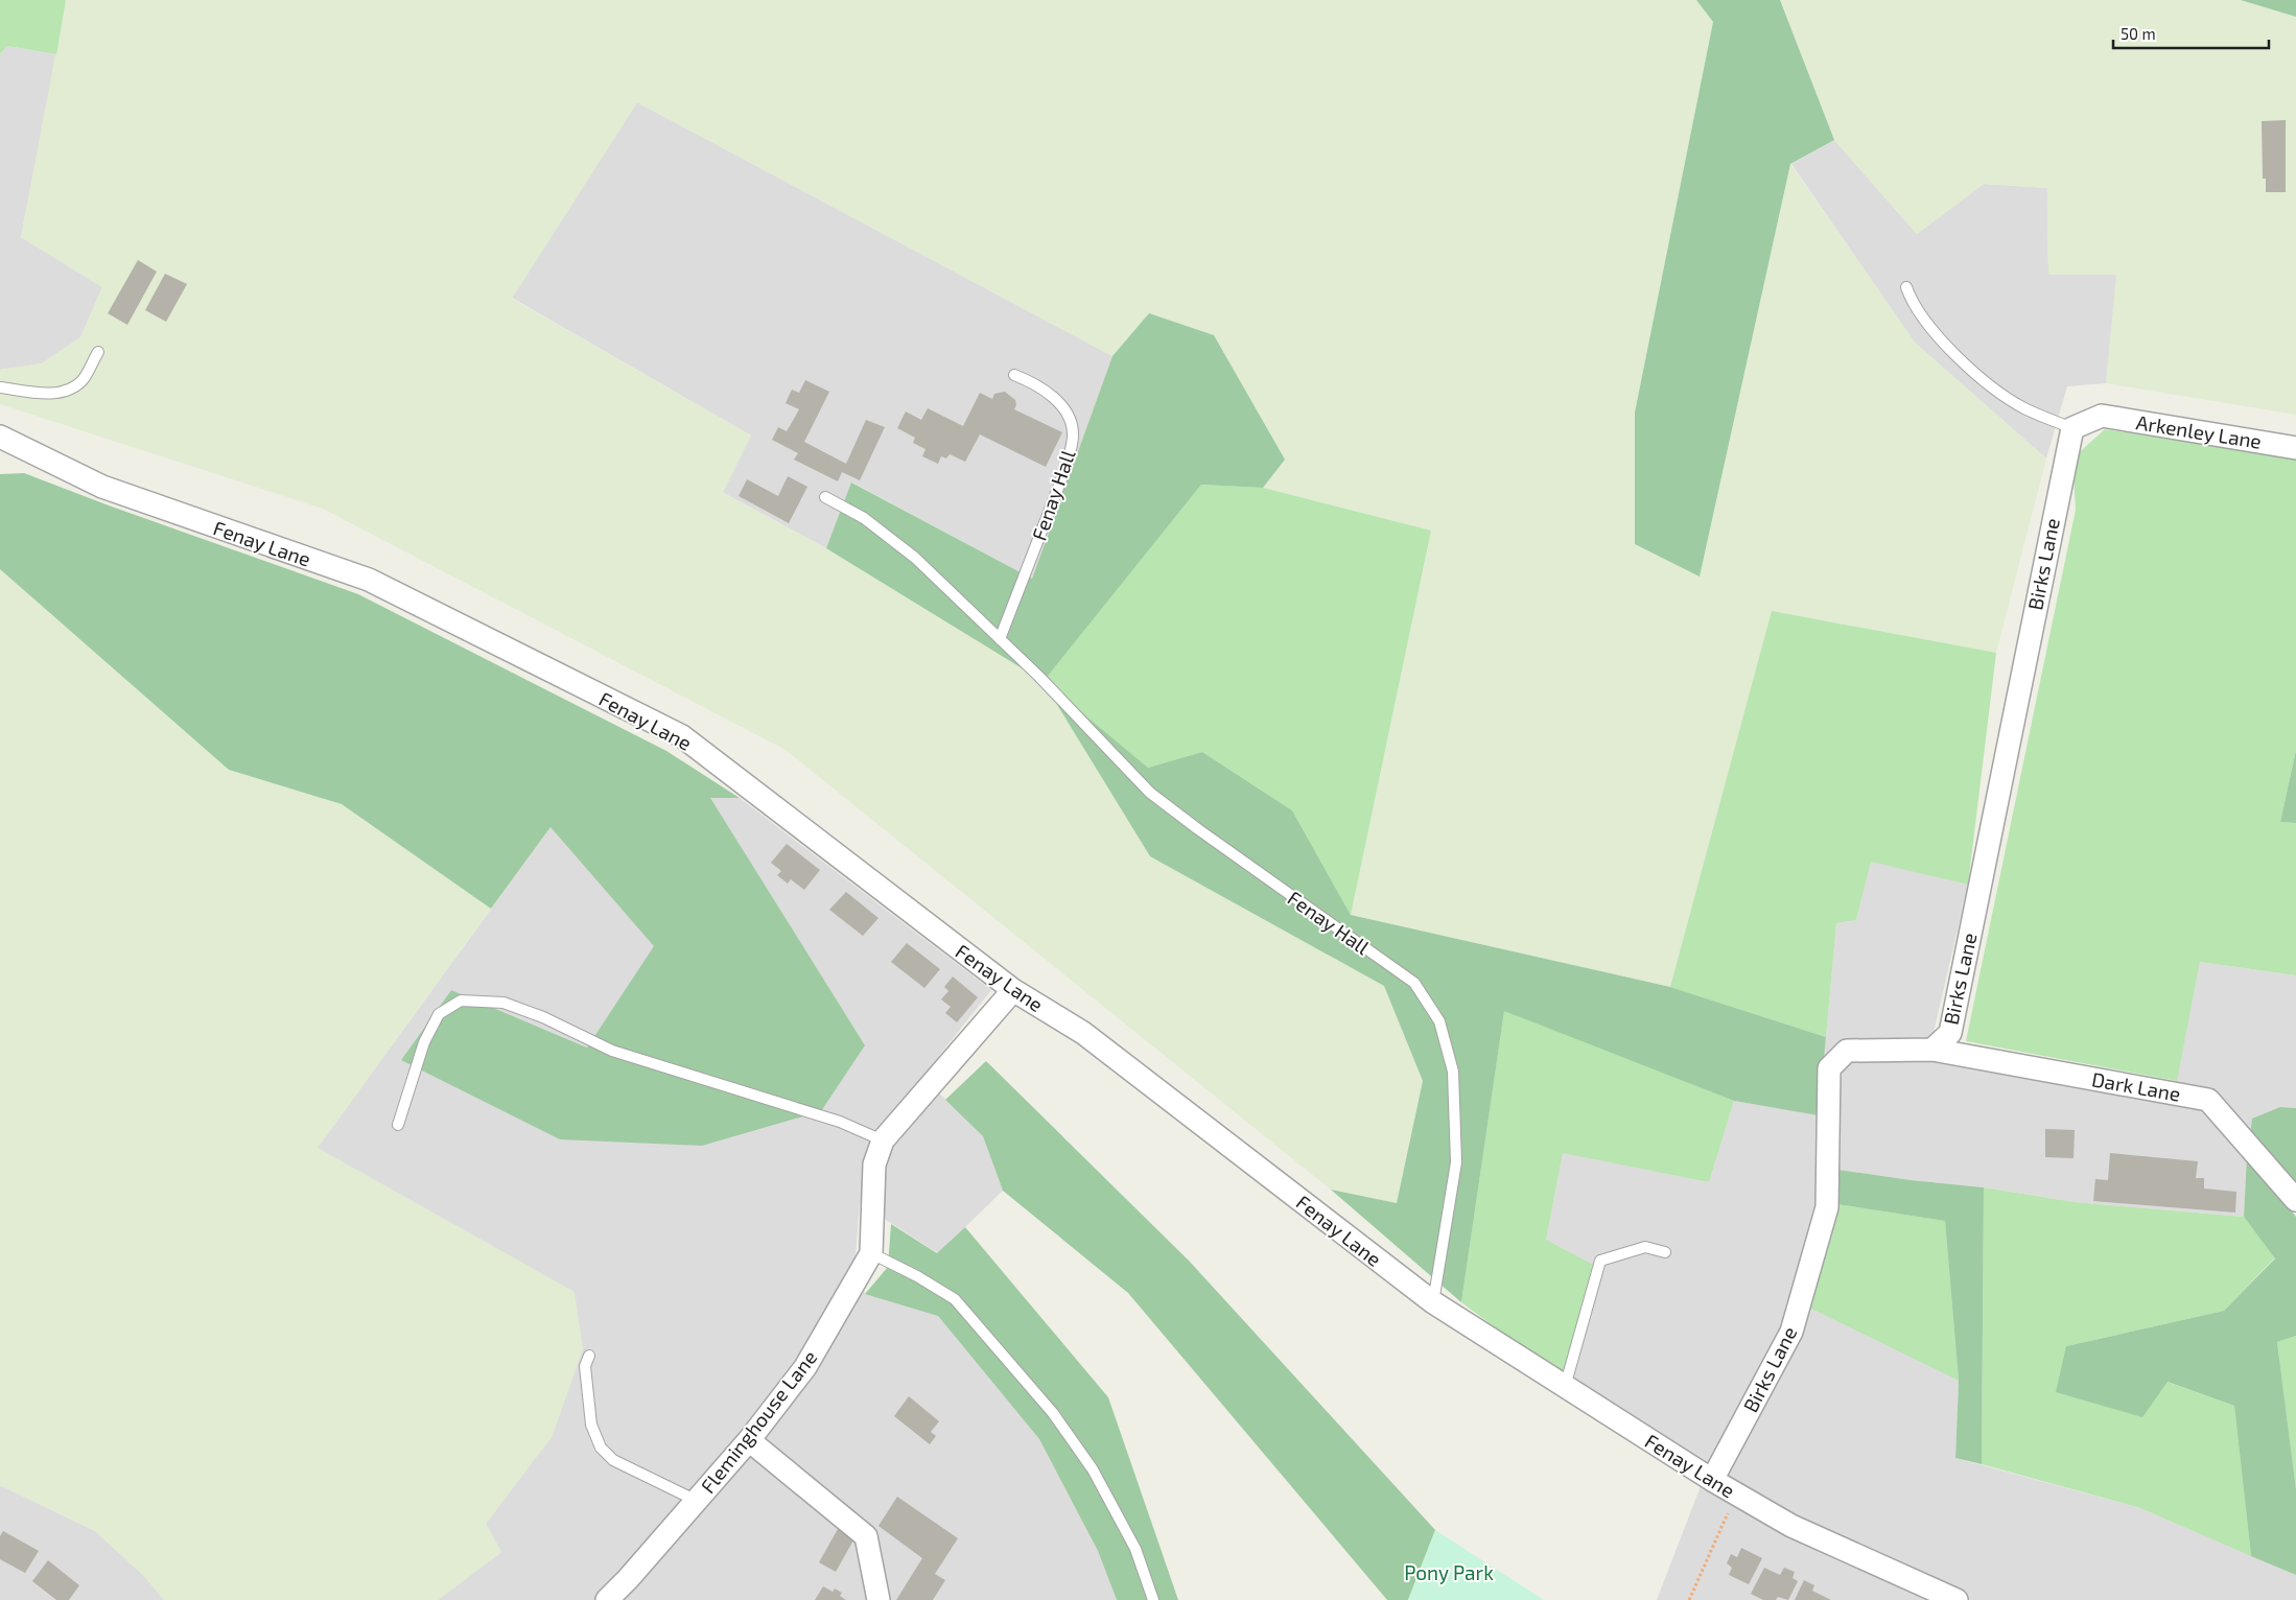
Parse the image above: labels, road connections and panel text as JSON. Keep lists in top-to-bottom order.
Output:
{
  "streets": {
    "street": [
      "Arkenley Lane",
      "Fenay Lane",
      "Birks Lane",
      "Dark Lane",
      "Fleminghouse Lane"
    ],
    "lane": ["Fenay Hall"]
  },
  "crossings": [
    ["Arkenley Lane", "Birks Lane"],
    ["Fenay Hall", "Fenay Lane"],
    ["Fenay Lane", "Birks Lane"],
    ["Fenay Lane", "Fleminghouse Lane"],
    ["Birks Lane", "Dark Lane"]
  ],
  "parks": ["Pony Park"],
  "scale_bar": "50 m"
}
